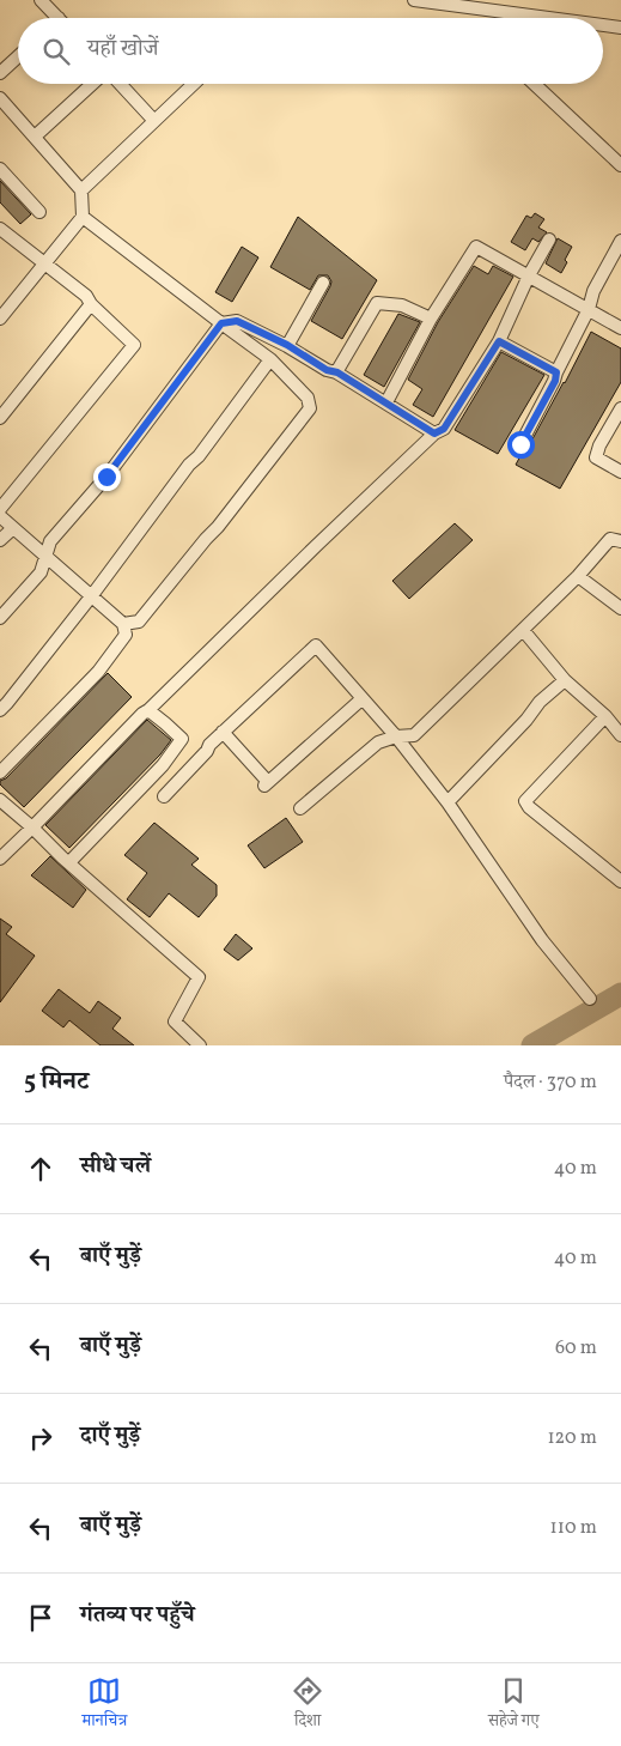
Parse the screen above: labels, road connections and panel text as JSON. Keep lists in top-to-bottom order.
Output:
{
  "page": {
    "search": "यहाँ खोजें",
    "heading": ["5 मिनट", "पैदल · 370 m"],
    "list": [
      ["सीधे चलें", "40 m"],
      ["बाएँ मुड़ें", "40 m"],
      ["बाएँ मुड़ें", "60 m"],
      ["दाएँ मुड़ें", "120 m"],
      ["बाएँ मुड़ें", "110 m"],
      "गंतव्य पर पहुँचे"
    ],
    "nav": ["मानचित्र", "दिशा", "सहेजे गए"]
  }
}
